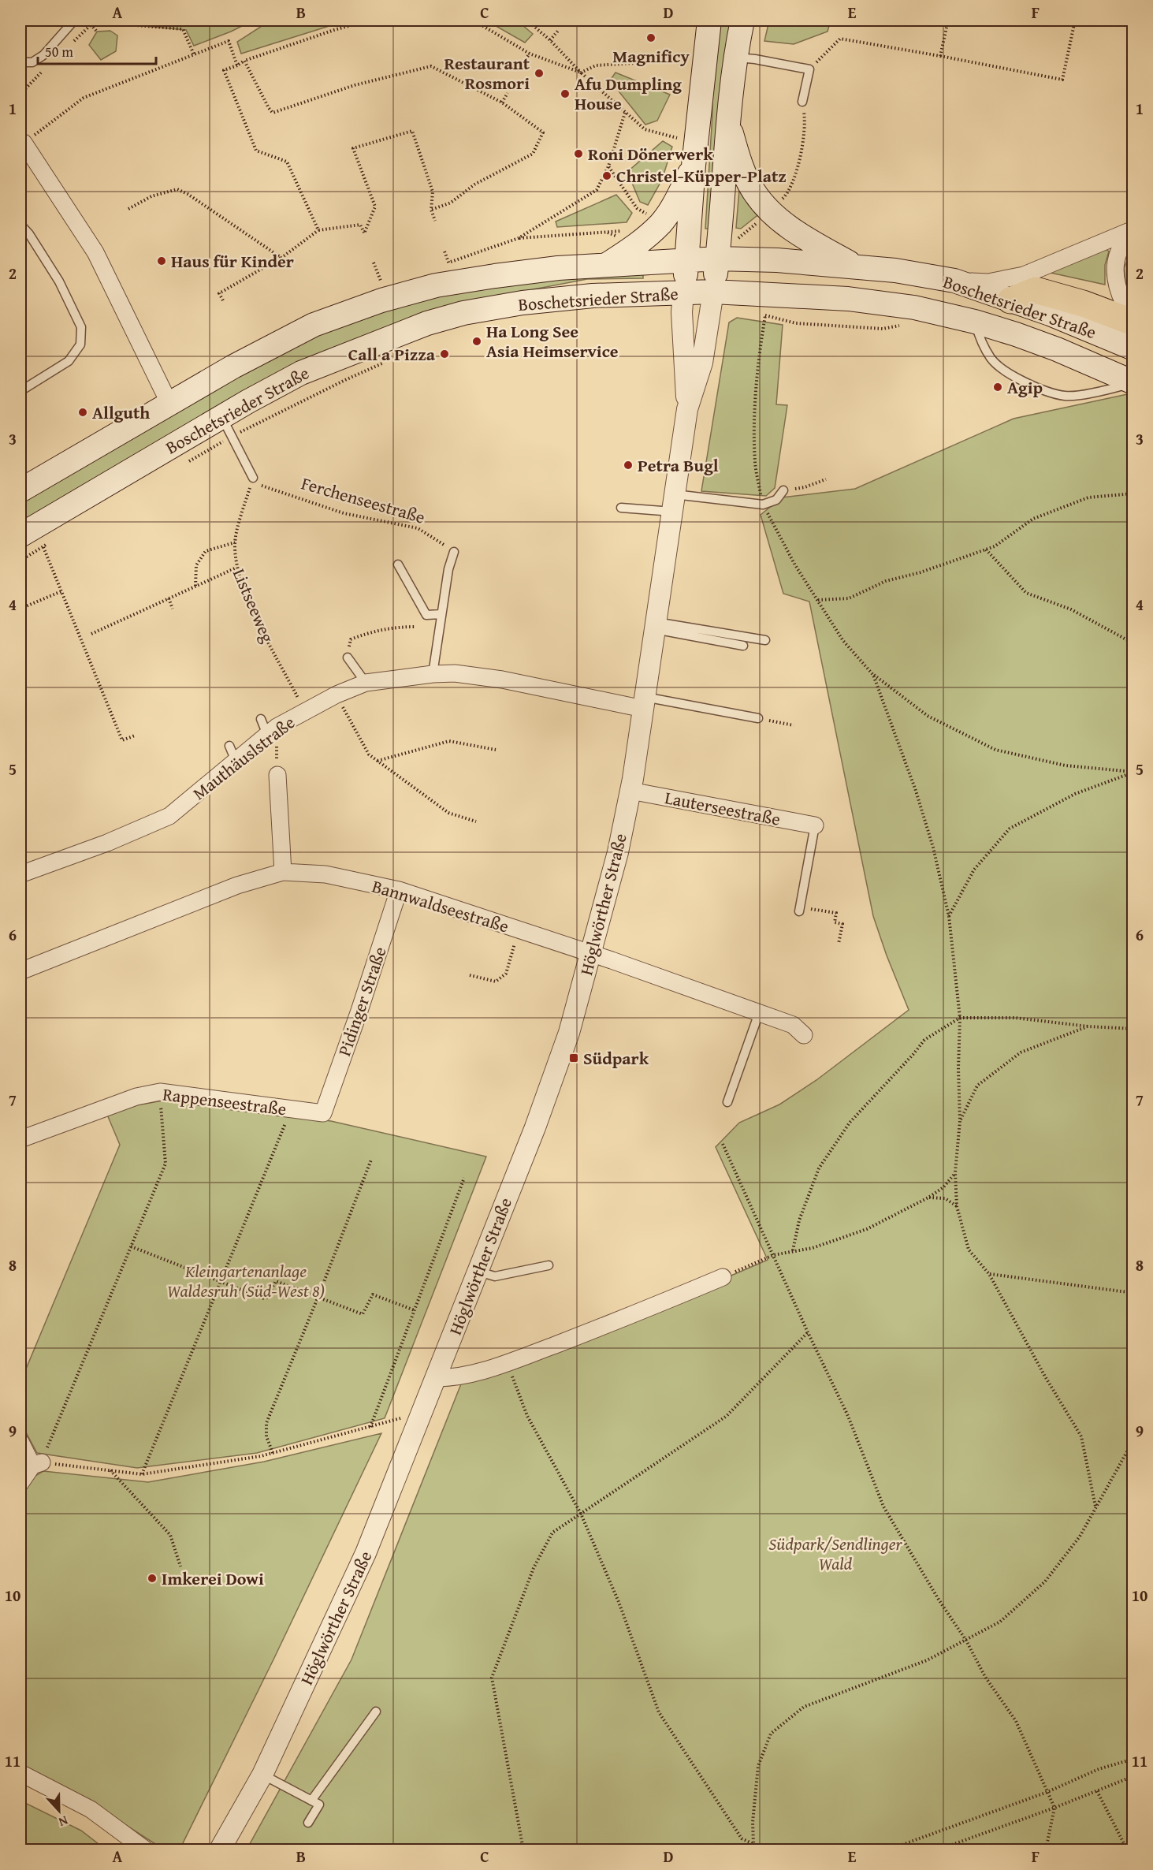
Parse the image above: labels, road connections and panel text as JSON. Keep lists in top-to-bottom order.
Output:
{
  "streets": {
    "main road": ["Boschetsrieder Straße", "Höglwörther Straße"],
    "street": [
      "Mauthäuslstraße",
      "Lauterseestraße",
      "Bannwaldseestraße",
      "Pidinger Straße",
      "Rappenseestraße"
    ],
    "path": ["Ferchenseestraße", "Listseeweg"]
  },
  "crossings": [
    ["Boschetsrieder Straße", "Höglwörther Straße"],
    ["Ferchenseestraße", "Listseeweg"],
    ["Listseeweg", "Mauthäuslstraße"],
    ["Mauthäuslstraße", "Höglwörther Straße"],
    ["Lauterseestraße", "Höglwörther Straße"],
    ["Höglwörther Straße", "Bannwaldseestraße"],
    ["Bannwaldseestraße", "Pidinger Straße"],
    ["Pidinger Straße", "Rappenseestraße"]
  ],
  "parks": ["Kleingartenanlage Waldesruh (Süd-West 8)", "Südpark/Sendlinger Wald"],
  "places": {
    "other": [
      "Magnificy",
      "Restaurant Rosmori",
      "Afu Dumpling House",
      "Roni Dönerwerk",
      "Christel-Küpper-Platz",
      "Haus für Kinder",
      "Ha Long See Asia Heimservice",
      "Call a Pizza",
      "Agip",
      "Allguth",
      "Petra Bugl",
      "Imkerei Dowi"
    ],
    "transit": ["Südpark"]
  },
  "scale_bar": "50 m",
  "north": "bottom",
  "grid": {
    "columns": [
      "A",
      "B",
      "C",
      "D",
      "E",
      "F"
    ],
    "rows": [
      "1",
      "2",
      "3",
      "4",
      "5",
      "6",
      "7",
      "8",
      "9",
      "10",
      "11"
    ]
  }
}
